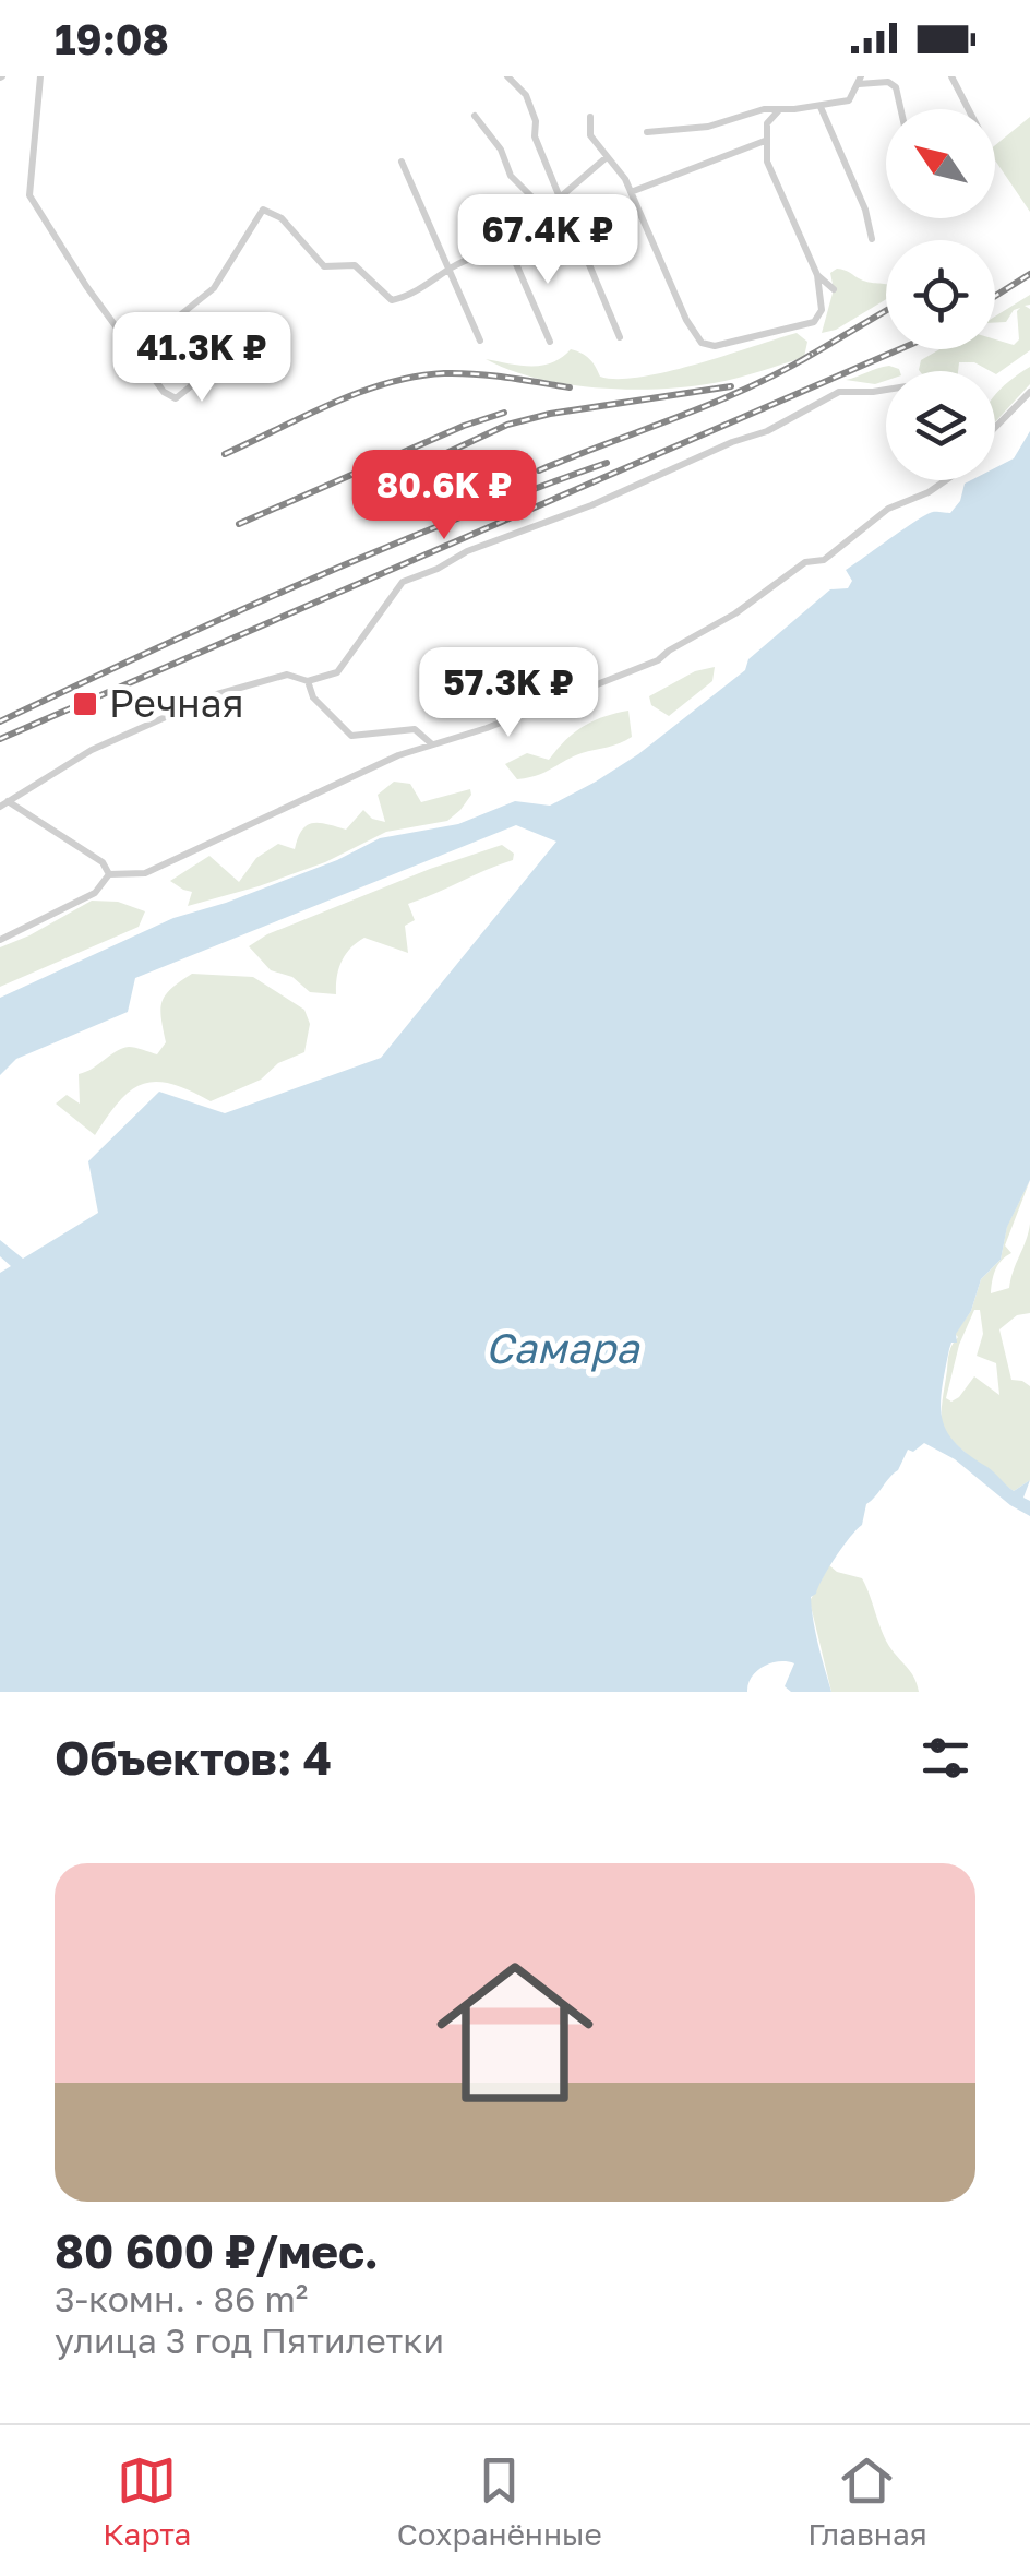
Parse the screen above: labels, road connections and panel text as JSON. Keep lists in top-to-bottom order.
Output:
{
  "water": ["Самара"],
  "places": {
    "transit": ["Речная"]
  },
  "north": "top left",
  "page": {
    "status": "19:08",
    "price": [
      "67.4K ₽",
      "41.3K ₽",
      "80.6K ₽",
      "57.3K ₽"
    ],
    "heading": "Объектов: 4",
    "list": [
      {
        "name": "80 600 ₽/мес.",
        "note": "3-комн. · 86 m² · улица 3 год Пятилетки"
      }
    ],
    "tabs": ["Карта", "Сохранённые", "Главная"]
  }
}
